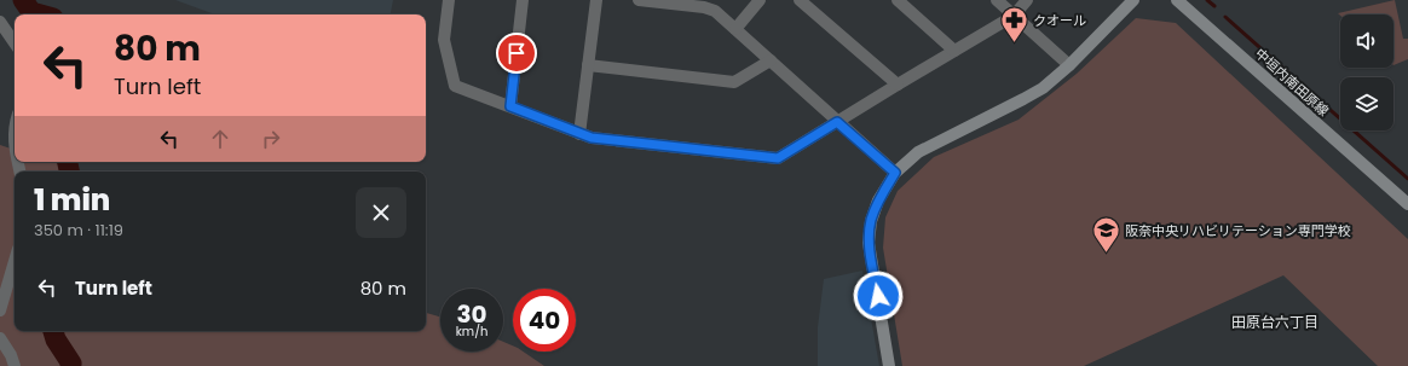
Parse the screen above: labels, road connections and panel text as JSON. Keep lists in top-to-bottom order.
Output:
{
  "streets": {
    "street": ["中垣内南田原線"]
  },
  "districts": ["田原台六丁目"],
  "places": {
    "pharmacy": ["クオール"],
    "school or university": ["阪奈中央リハビリテーション専門学校"]
  },
  "page": {
    "turn": ["80 m", "Turn left"],
    "heading": ["1 min", "350 m · 11:19"],
    "list": [
      {
        "name": "Turn left",
        "value": "80 m"
      }
    ],
    "speed": "30 km/h",
    "limit": "40"
  }
}
